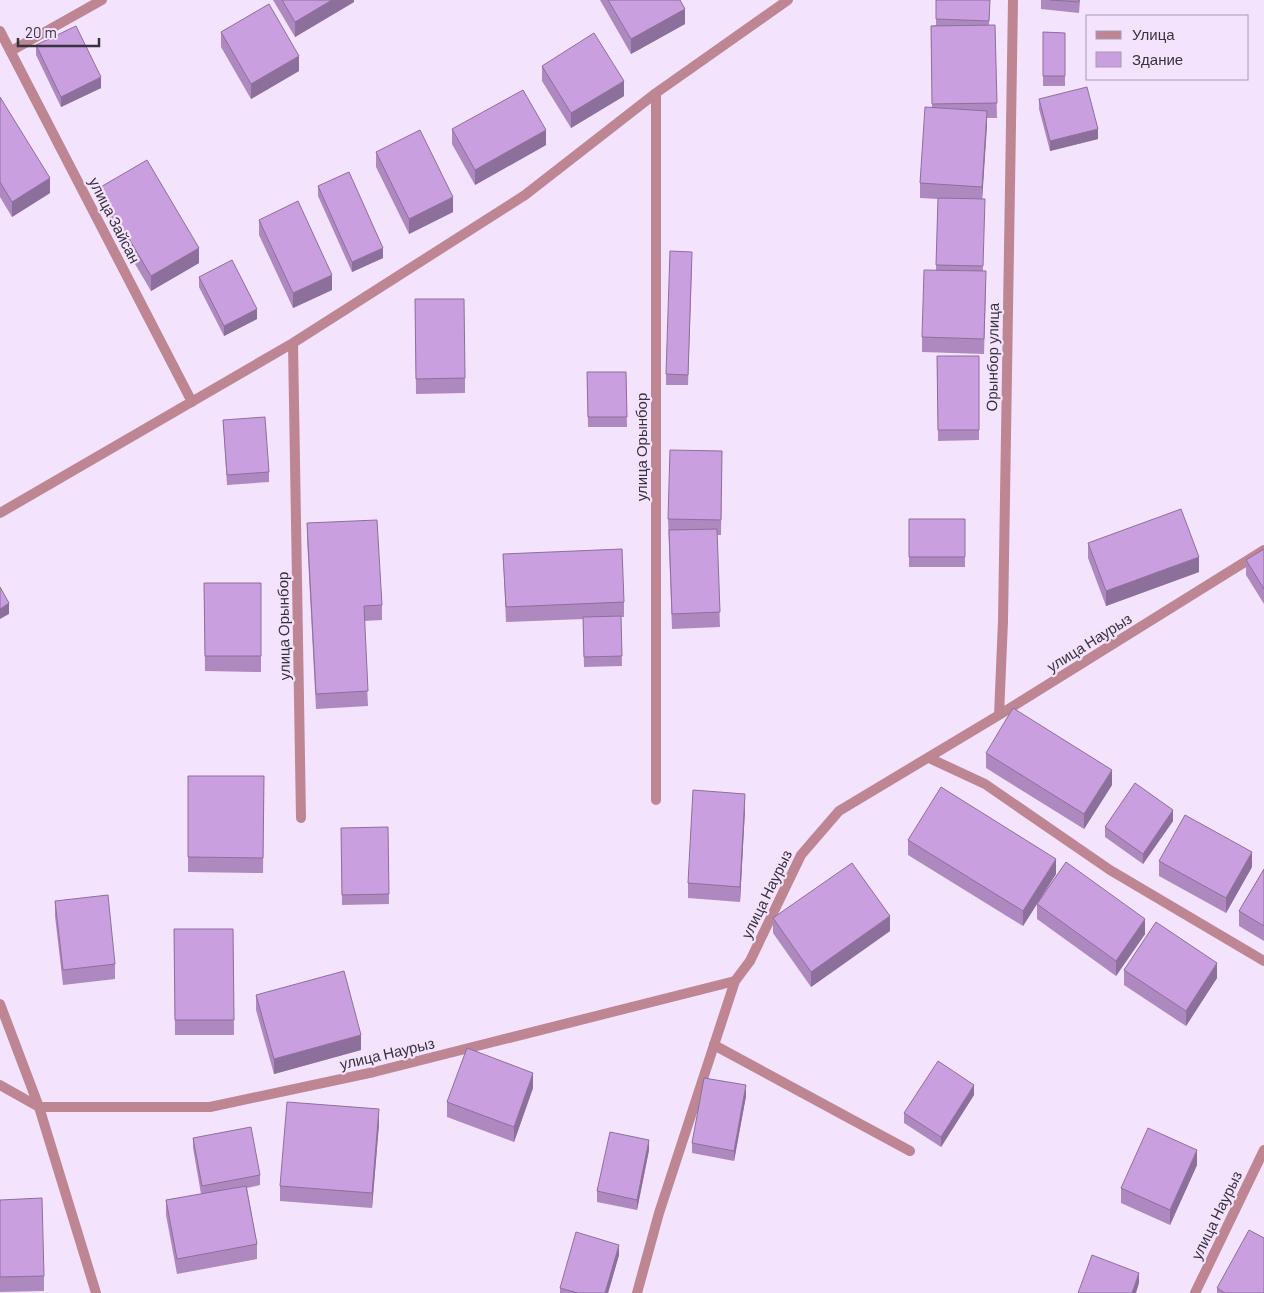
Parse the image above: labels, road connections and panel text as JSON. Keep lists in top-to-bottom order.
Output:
{
  "streets": {
    "street": [
      "улица Зайсан",
      "Орынбор улица",
      "улица Орынбор",
      "улица Наурыз"
    ]
  },
  "crossings": [
    ["Орынбор улица", "улица Наурыз"]
  ],
  "legend": ["Улица", "Здание"],
  "scale_bar": "20 m"
}
